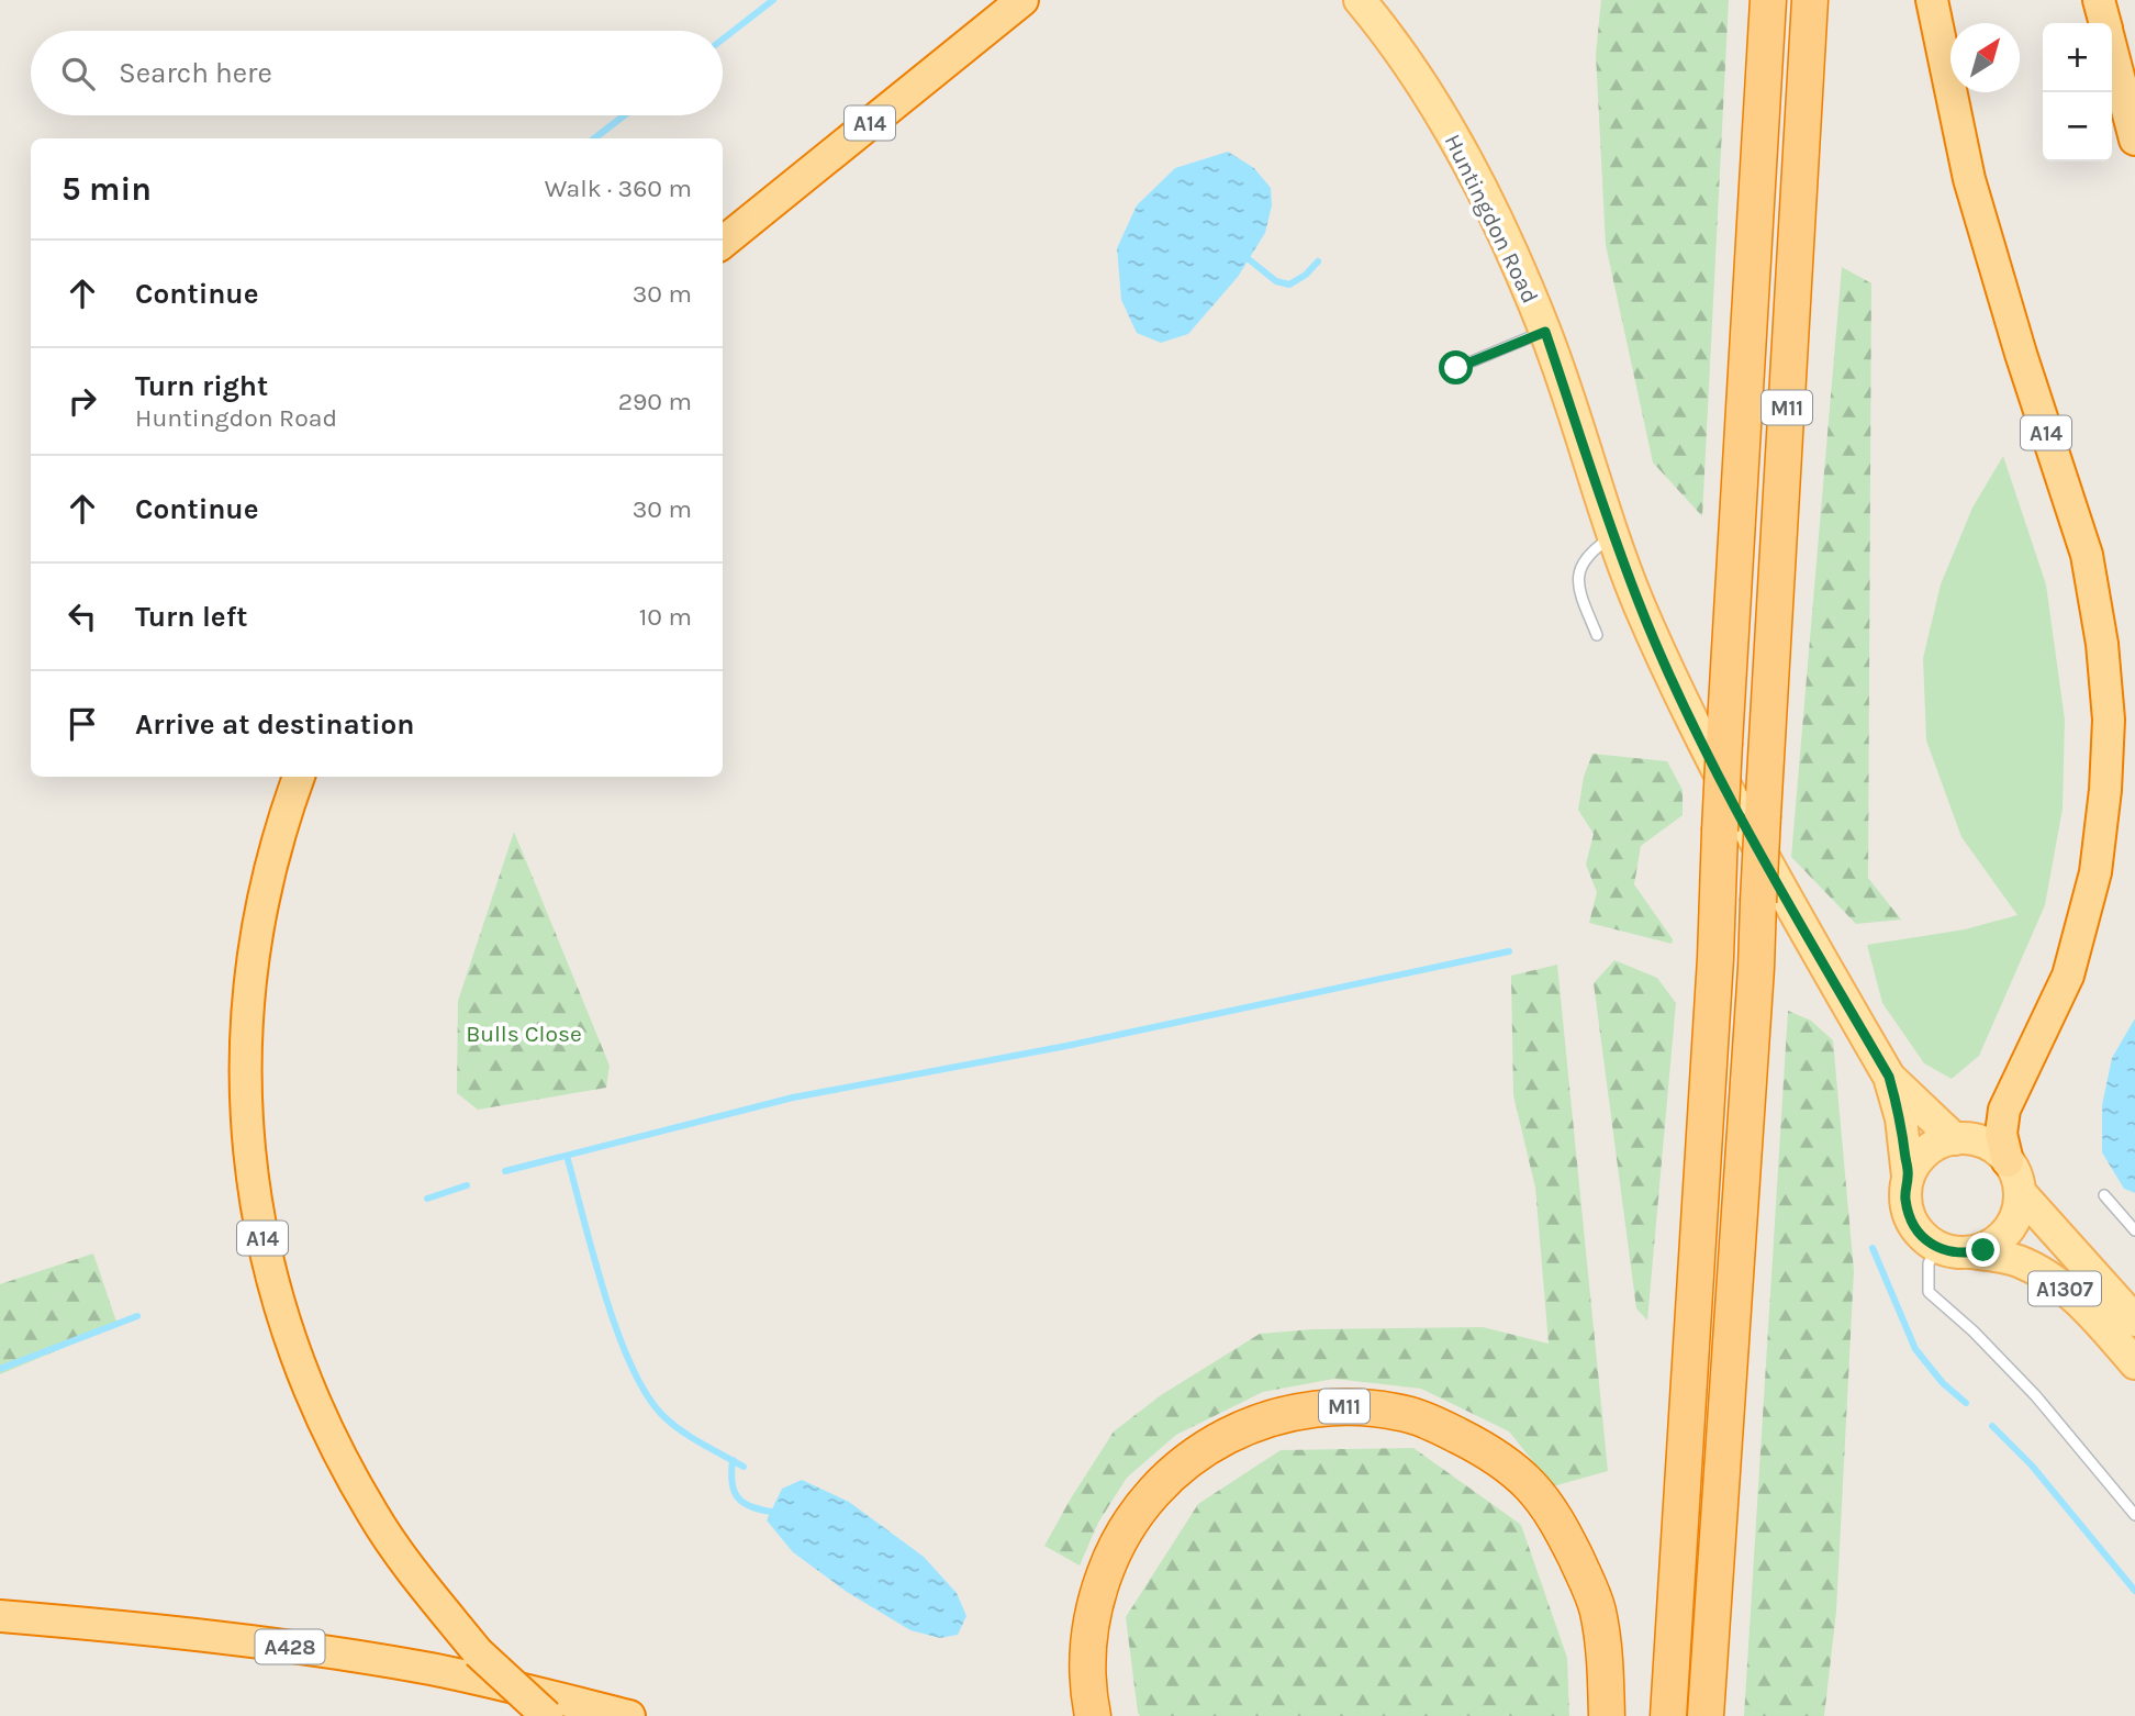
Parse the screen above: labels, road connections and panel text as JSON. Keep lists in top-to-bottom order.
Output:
{
  "streets": {
    "highway": ["A14", "M11", "A428"],
    "main road": ["Huntingdon Road", "A1307"]
  },
  "crossings": [
    ["A14", "Huntingdon Road"],
    ["A14", "A1307"],
    ["Huntingdon Road", "A1307"]
  ],
  "parks": ["Bulls Close"],
  "north": "top right",
  "page": {
    "map_buttons": ["+", "−"],
    "search": "Search here",
    "heading": ["5 min", "Walk · 360 m"],
    "list": [
      ["Continue", "30 m"],
      ["Turn right", "Huntingdon Road", "290 m"],
      ["Continue", "30 m"],
      ["Turn left", "10 m"],
      "Arrive at destination"
    ]
  }
}
